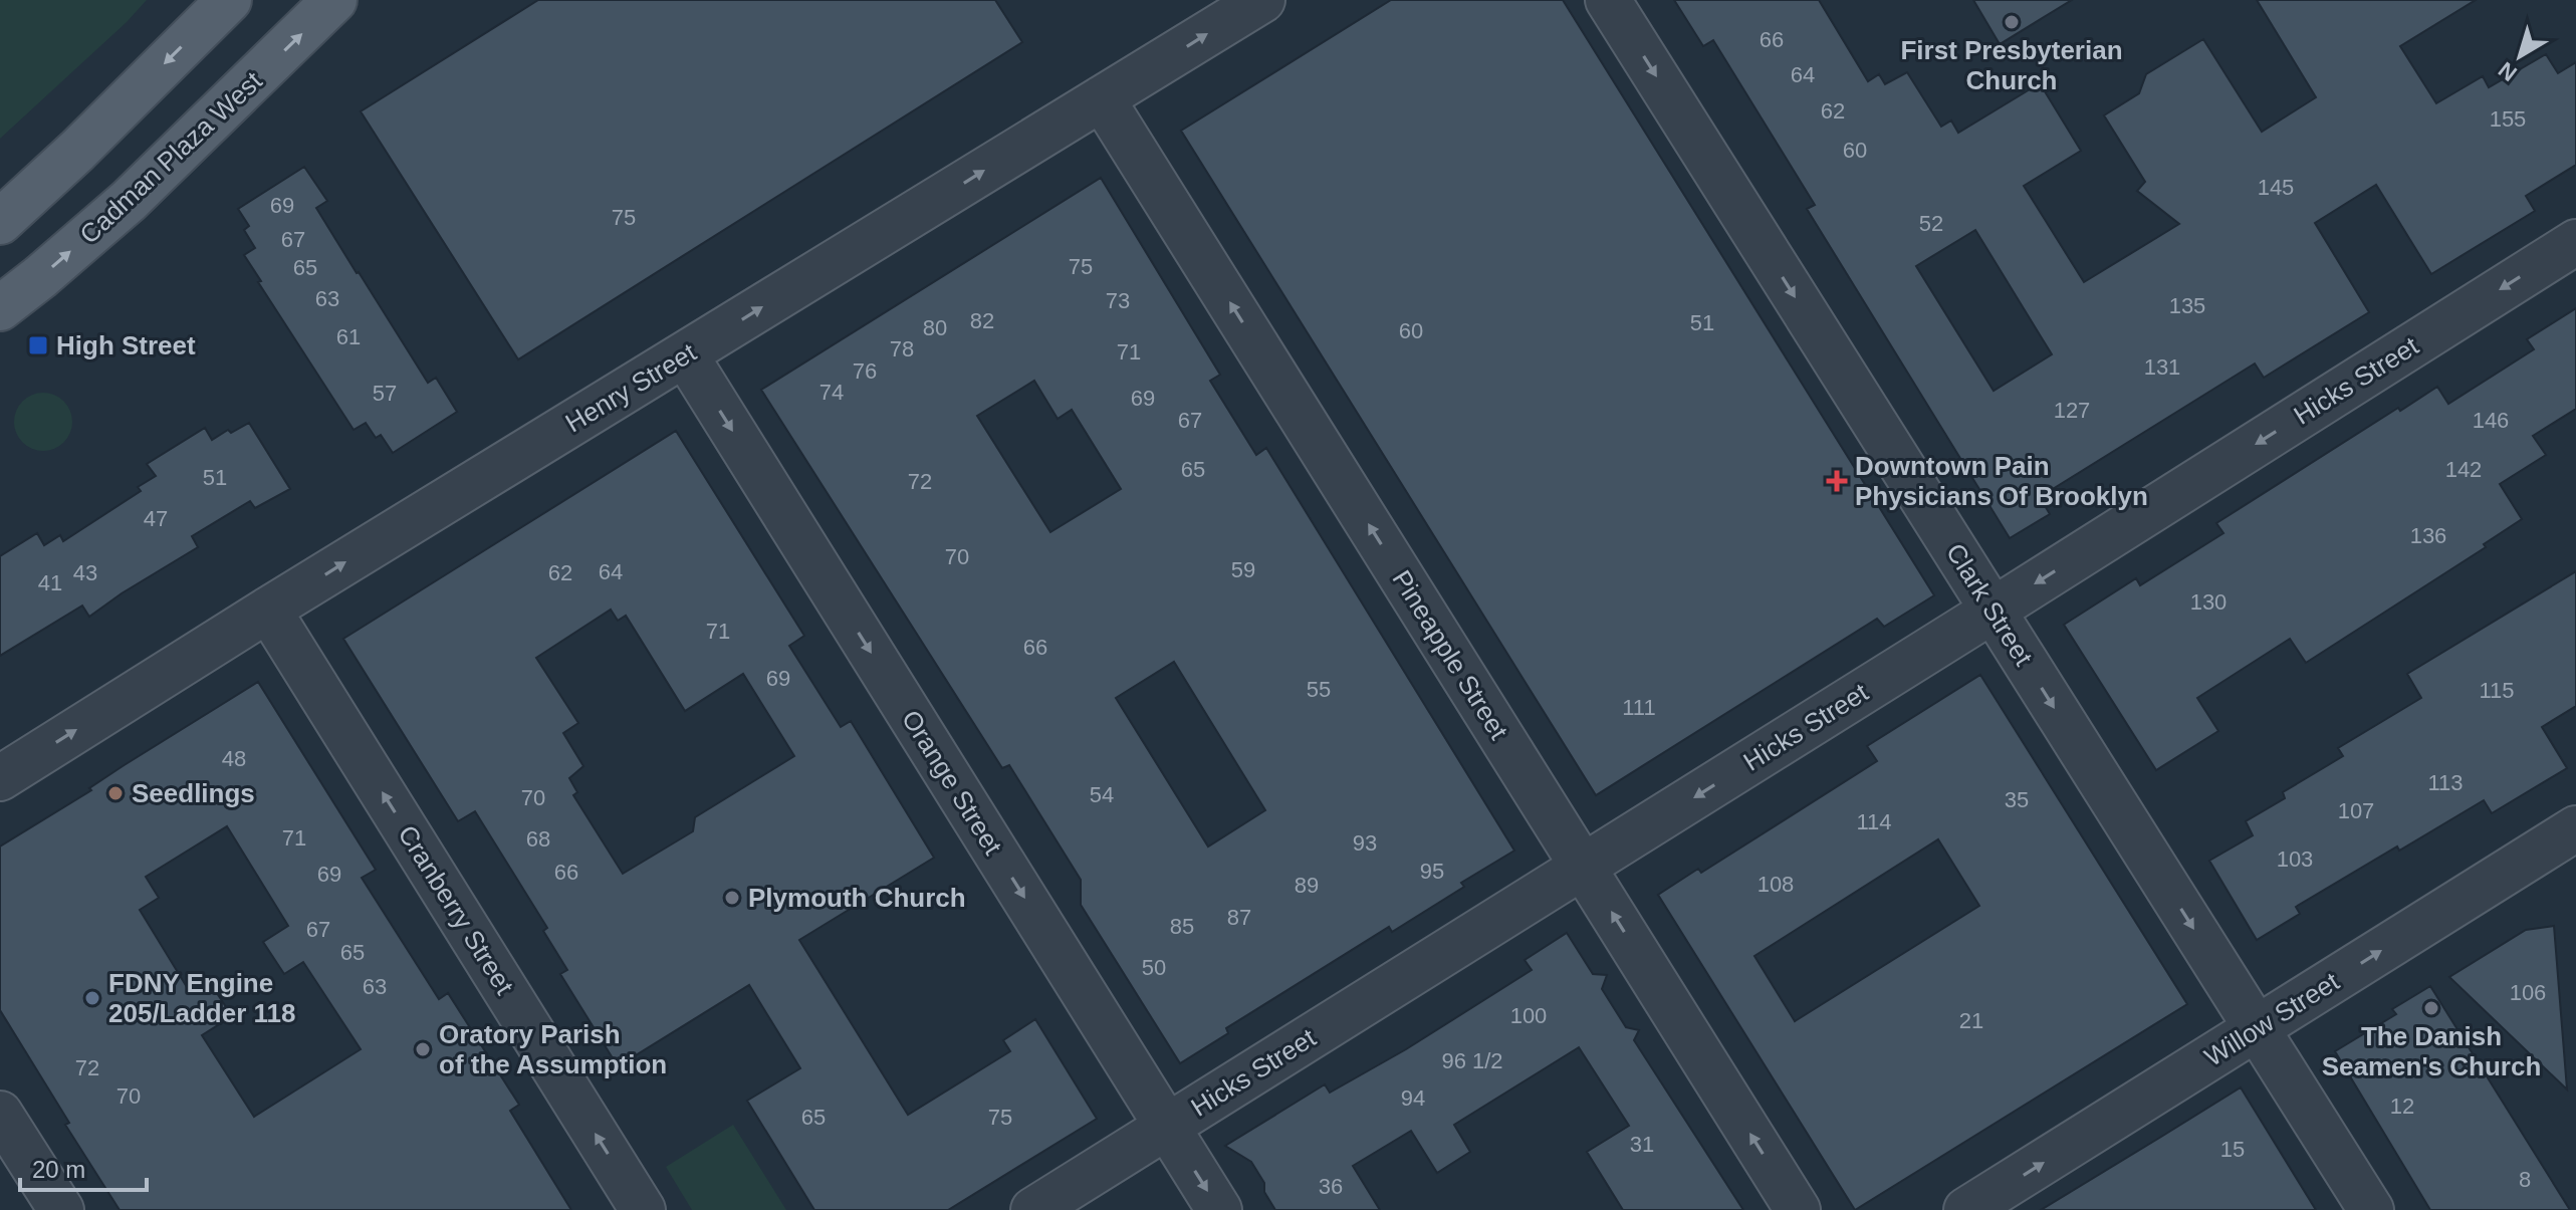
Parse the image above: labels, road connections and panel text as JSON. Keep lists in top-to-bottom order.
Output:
{
  "streets": {
    "main road": ["Cadman Plaza West"],
    "street": [
      "Hicks Street",
      "Henry Street",
      "Clark Street",
      "Pineapple Street",
      "Orange Street",
      "Cranberry Street",
      "Willow Street"
    ]
  },
  "crossings": [
    ["Hicks Street", "Clark Street"],
    ["Hicks Street", "Pineapple Street"],
    ["Hicks Street", "Orange Street"],
    ["Henry Street", "Pineapple Street"],
    ["Henry Street", "Orange Street"],
    ["Henry Street", "Cranberry Street"],
    ["Clark Street", "Willow Street"]
  ],
  "one_way": [
    "Hicks Street",
    "Henry Street",
    "Clark Street",
    "Pineapple Street",
    "Orange Street",
    "Cranberry Street",
    "Willow Street"
  ],
  "places": {
    "other": [
      "First Presbyterian Church",
      "Seedlings",
      "Plymouth Church",
      "FDNY Engine 205/Ladder 118",
      "The Danish Seamen's Church",
      "Oratory Parish of the Assumption"
    ],
    "transit": ["High Street"],
    "health": ["Downtown Pain Physicians Of Brooklyn"]
  },
  "house_numbers": [
    "66",
    "64",
    "62",
    "155",
    "60",
    "145",
    "69",
    "75",
    "52",
    "67",
    "75",
    "65",
    "63",
    "73",
    "135",
    "82",
    "51",
    "80",
    "60",
    "61",
    "78",
    "71",
    "131",
    "76",
    "74",
    "57",
    "69",
    "127",
    "67",
    "146",
    "65",
    "142",
    "51",
    "72",
    "47",
    "136",
    "70",
    "59",
    "64",
    "43",
    "62",
    "41",
    "130",
    "71",
    "66",
    "69",
    "55",
    "115",
    "111",
    "48",
    "113",
    "54",
    "70",
    "35",
    "107",
    "114",
    "71",
    "68",
    "93",
    "103",
    "95",
    "66",
    "69",
    "108",
    "89",
    "87",
    "85",
    "67",
    "65",
    "50",
    "63",
    "106",
    "100",
    "21",
    "96 1/2",
    "72",
    "70",
    "94",
    "12",
    "65",
    "75",
    "31",
    "15",
    "8",
    "36"
  ],
  "scale_bar": "20 m",
  "north": "bottom left"
}
